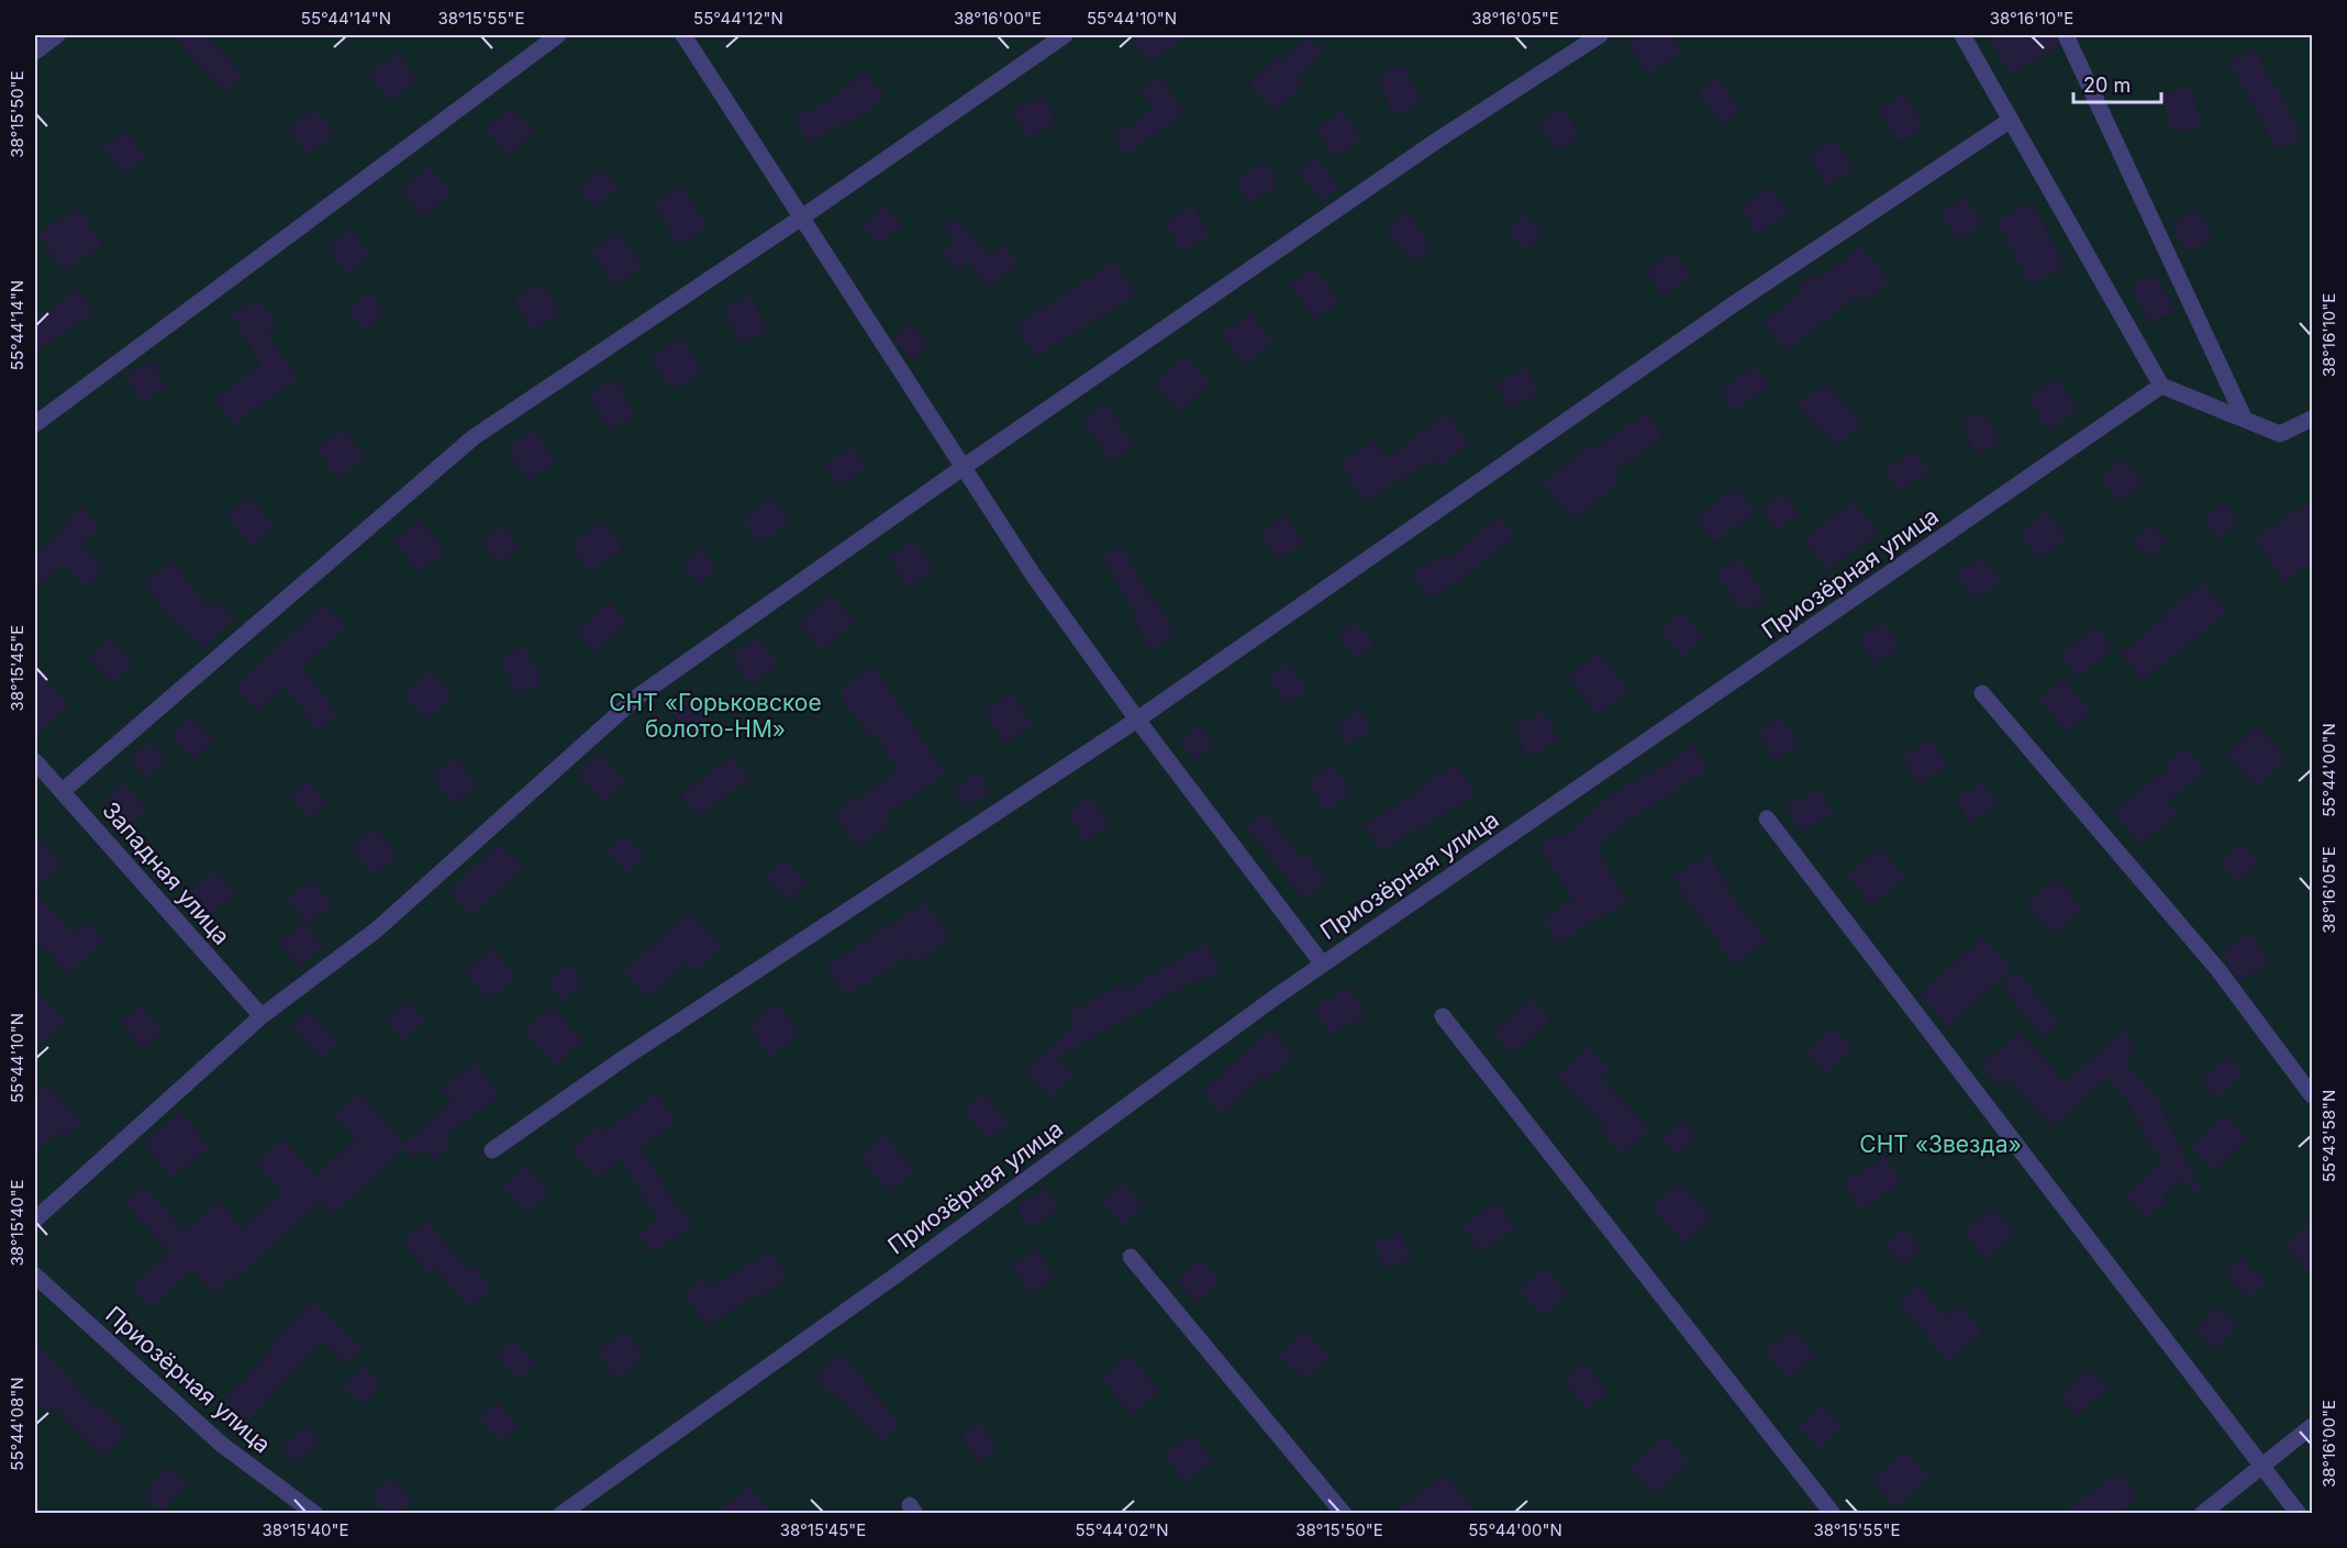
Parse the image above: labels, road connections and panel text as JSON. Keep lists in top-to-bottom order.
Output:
{
  "streets": {
    "street": ["Приозёрная улица", "Западная улица"]
  },
  "parks": ["СНТ «Горьковское болото-НМ»", "СНТ «Звезда»"],
  "scale_bar": "20 m",
  "coordinates": [
    "55°44'14\"N",
    "38°15'55\"E",
    "55°44'12\"N",
    "38°16'00\"E",
    "55°44'10\"N",
    "38°16'05\"E",
    "38°16'10\"E",
    "38°15'50\"E",
    "38°15'45\"E",
    "55°44'00\"N",
    "55°43'58\"N",
    "38°15'40\"E",
    "55°44'08\"N",
    "55°44'02\"N"
  ]
}
